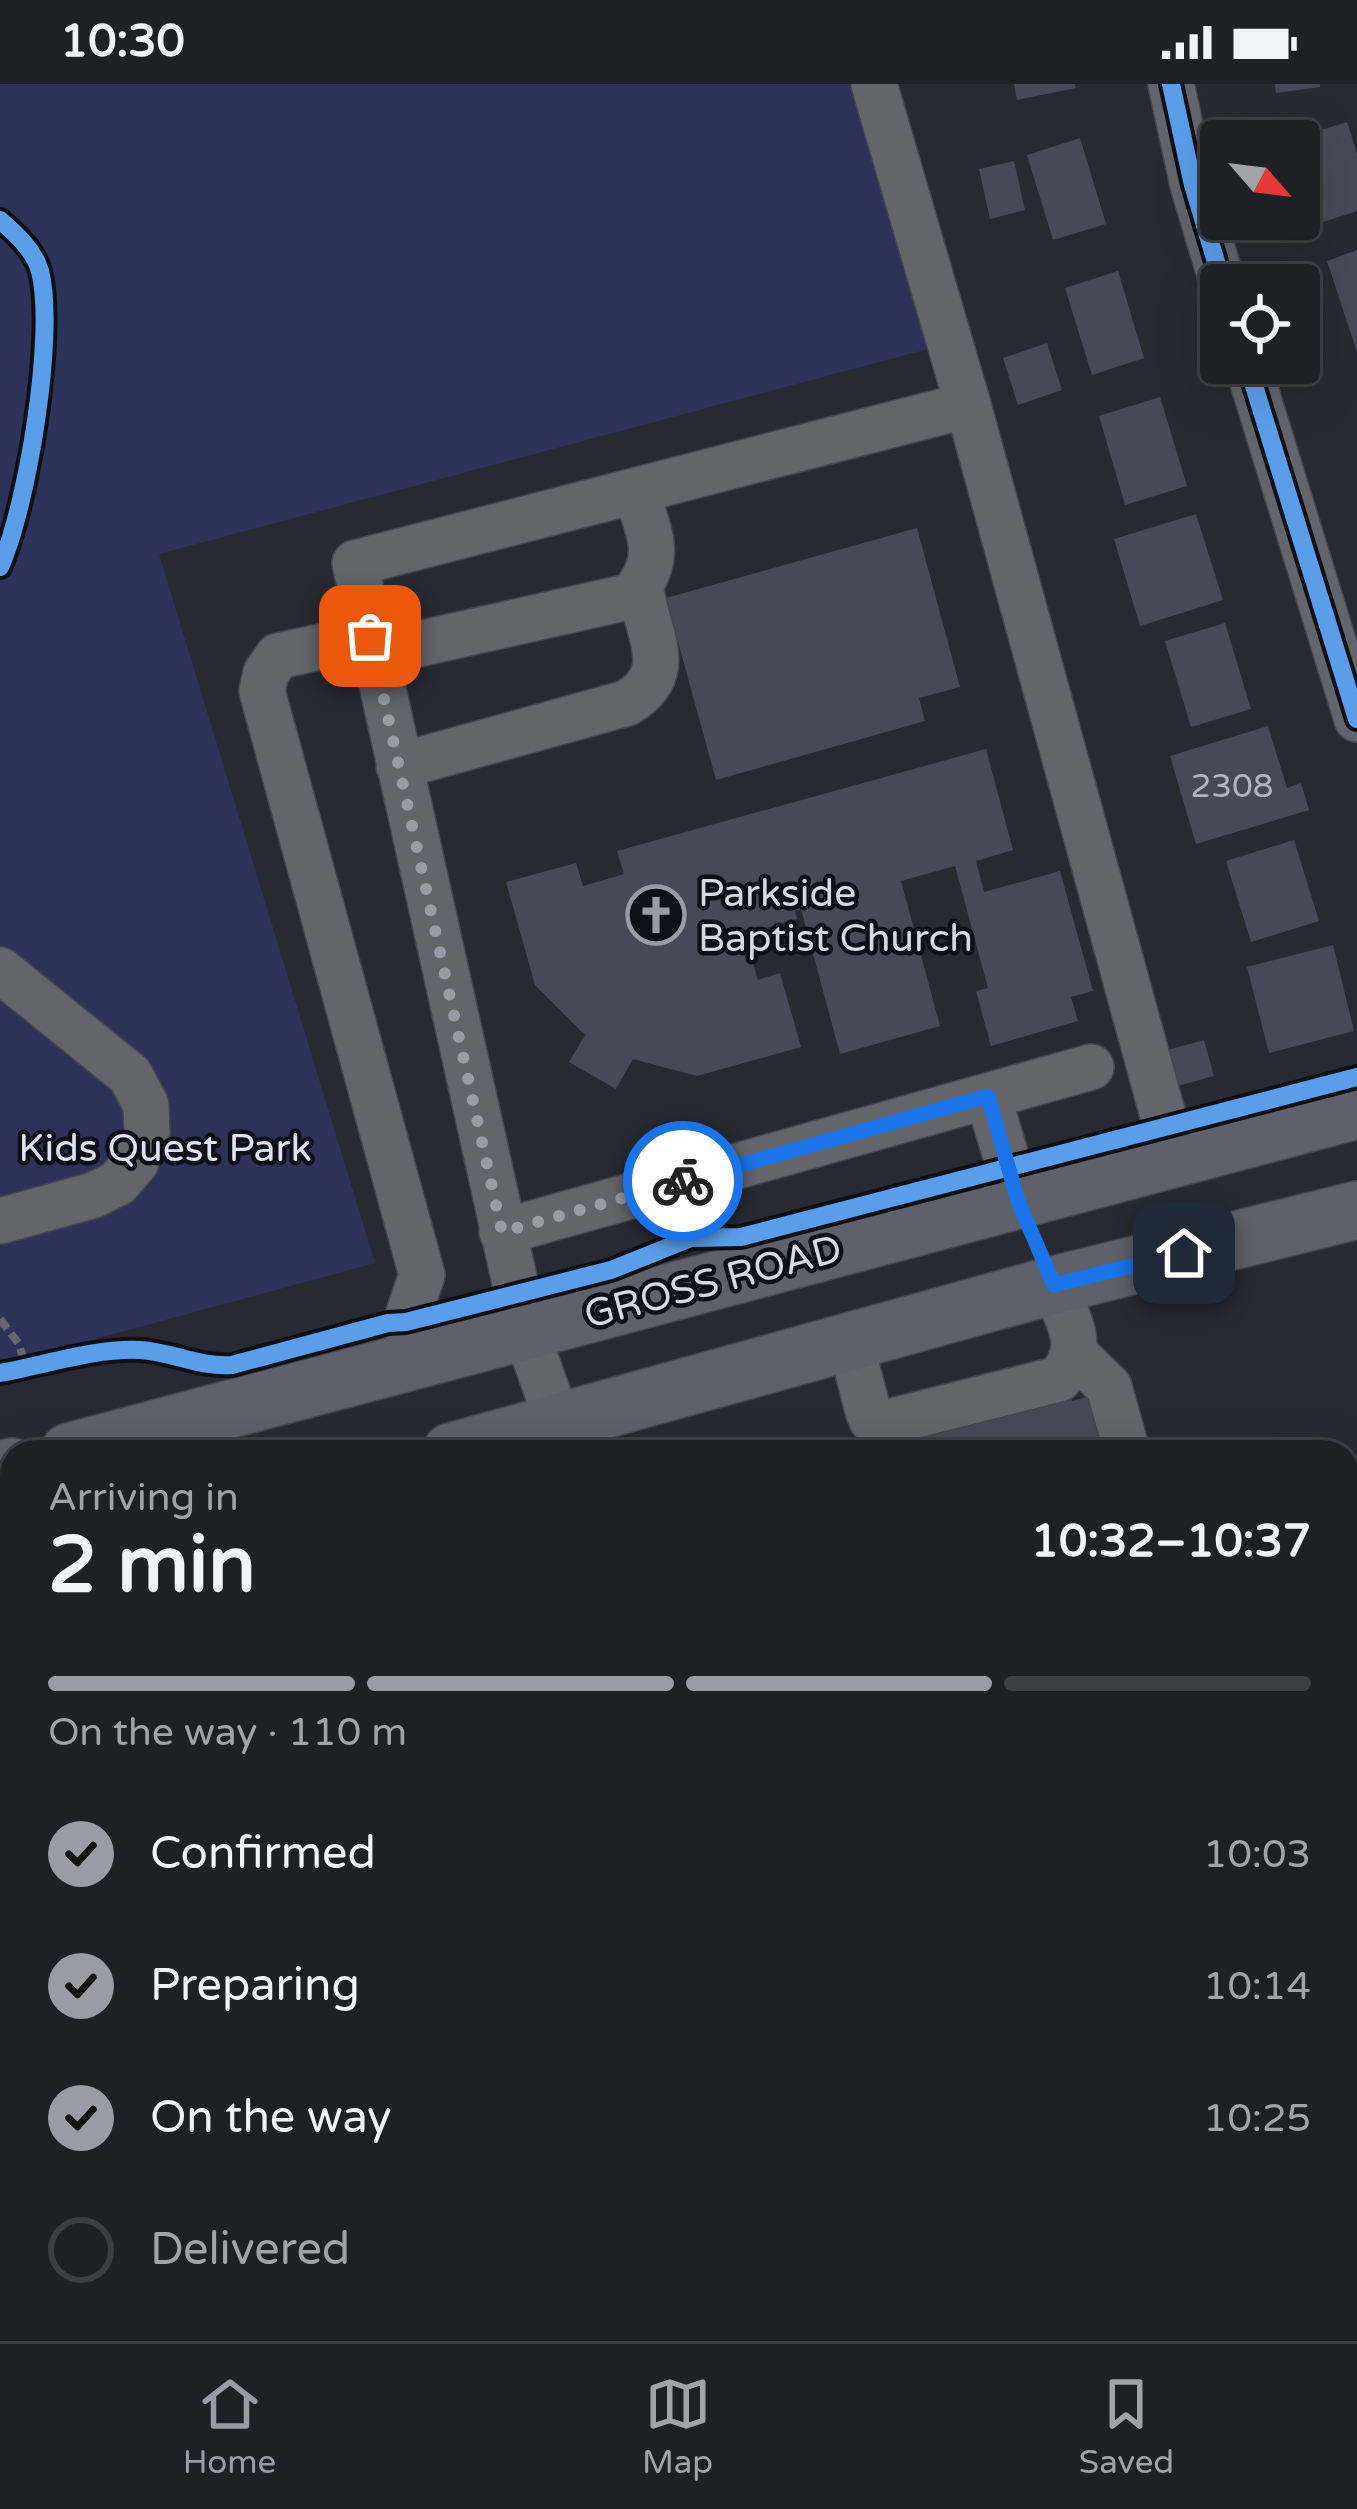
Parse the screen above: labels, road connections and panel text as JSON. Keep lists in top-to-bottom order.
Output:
{
  "streets": {
    "main road": ["GROSS ROAD"]
  },
  "parks": ["Kids Quest Park"],
  "places": {
    "church": ["Parkside Baptist Church"]
  },
  "house_numbers": ["2308"],
  "north": "bottom right",
  "page": {
    "status": "10:30",
    "heading": ["2 min", "Arriving in", "10:32–10:37"],
    "bar": "On the way · 110 m",
    "list": [
      ["Confirmed", "10:03"],
      ["Preparing", "10:14"],
      ["On the way", "10:25"],
      "Delivered"
    ],
    "tabs": ["Home", "Map", "Saved"]
  }
}
